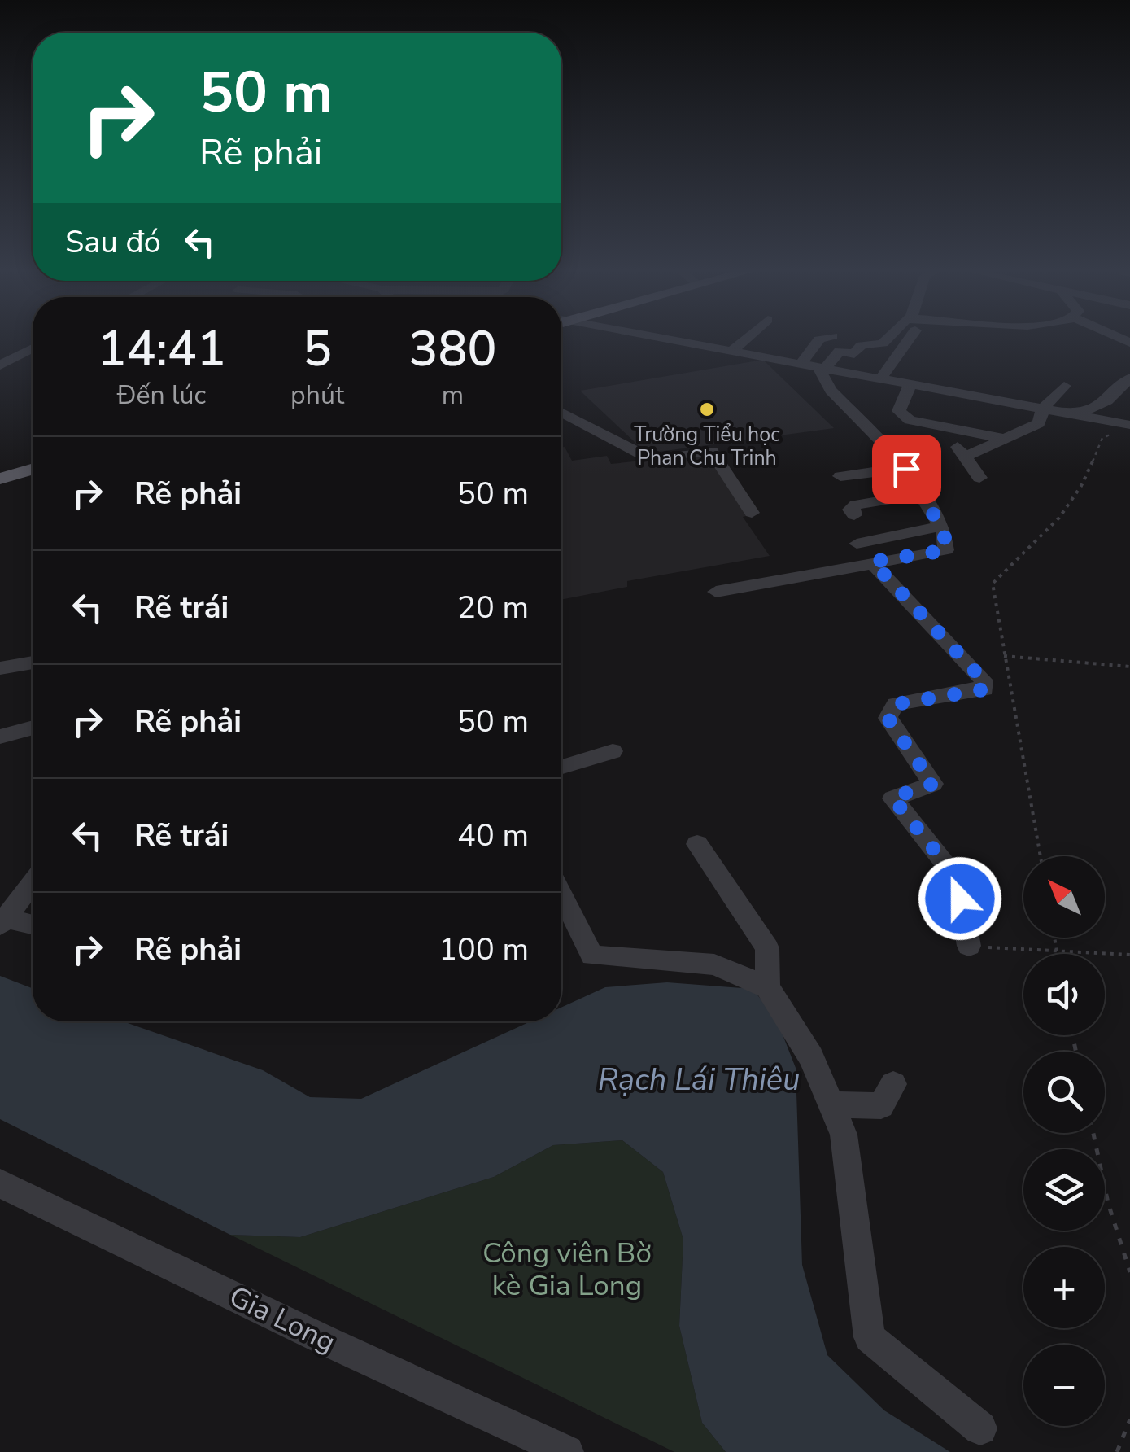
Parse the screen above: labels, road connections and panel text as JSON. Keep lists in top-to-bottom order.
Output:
{
  "streets": {
    "street": ["Gia Long"]
  },
  "water": ["Rạch Lái Thiêu"],
  "parks": ["Công viên Bờ kè Gia Long"],
  "places": ["Trường Tiểu học Phan Chu Trinh"],
  "north": "top left",
  "page": {
    "turn": ["50 m", "Rẽ phải"],
    "then": "Sau đó",
    "eta": [
      "14:41",
      "Đến lúc",
      "5",
      "phút",
      "380",
      "m"
    ],
    "list": [
      {
        "name": "Rẽ phải",
        "value": "50 m"
      },
      {
        "name": "Rẽ trái",
        "value": "20 m"
      },
      {
        "name": "Rẽ phải",
        "value": "50 m"
      },
      {
        "name": "Rẽ trái",
        "value": "40 m"
      },
      {
        "name": "Rẽ phải",
        "value": "100 m"
      }
    ],
    "map_buttons": ["+", "−"]
  }
}
